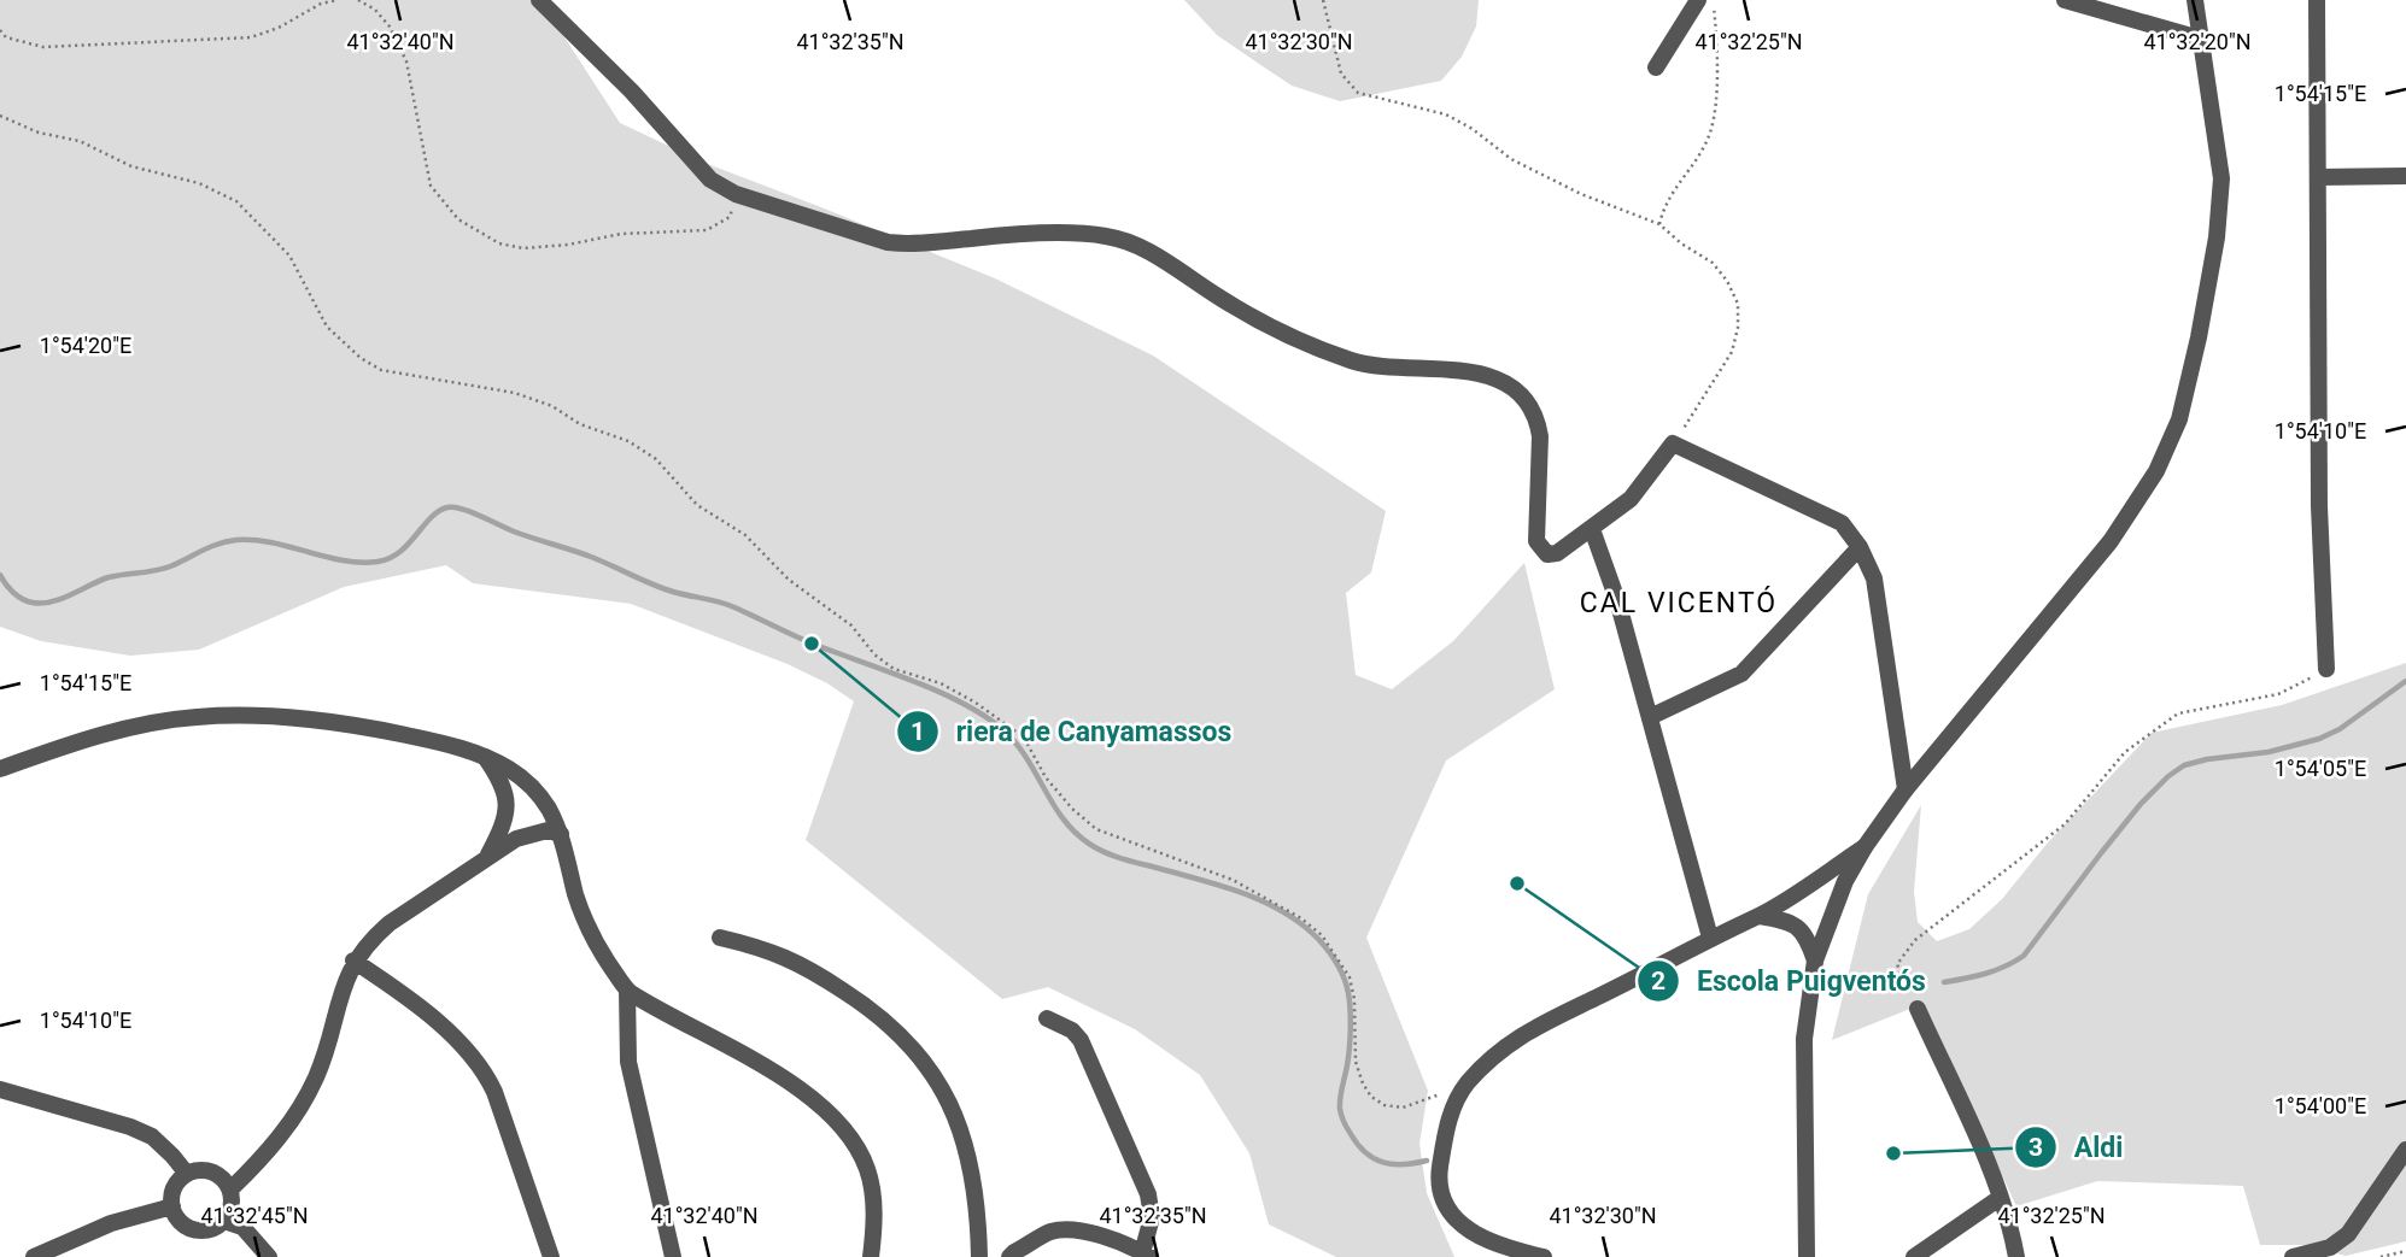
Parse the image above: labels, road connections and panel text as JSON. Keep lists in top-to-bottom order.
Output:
{
  "districts": ["CAL VICENTÓ"],
  "places": ["riera de Canyamassos", "Escola Puigventós", "Aldi"],
  "coordinates": [
    "41°32'40\"N",
    "41°32'35\"N",
    "41°32'30\"N",
    "41°32'25\"N",
    "41°32'20\"N",
    "1°54'15\"E",
    "1°54'20\"E",
    "1°54'10\"E",
    "1°54'05\"E",
    "1°54'00\"E",
    "41°32'45\"N"
  ]
}
